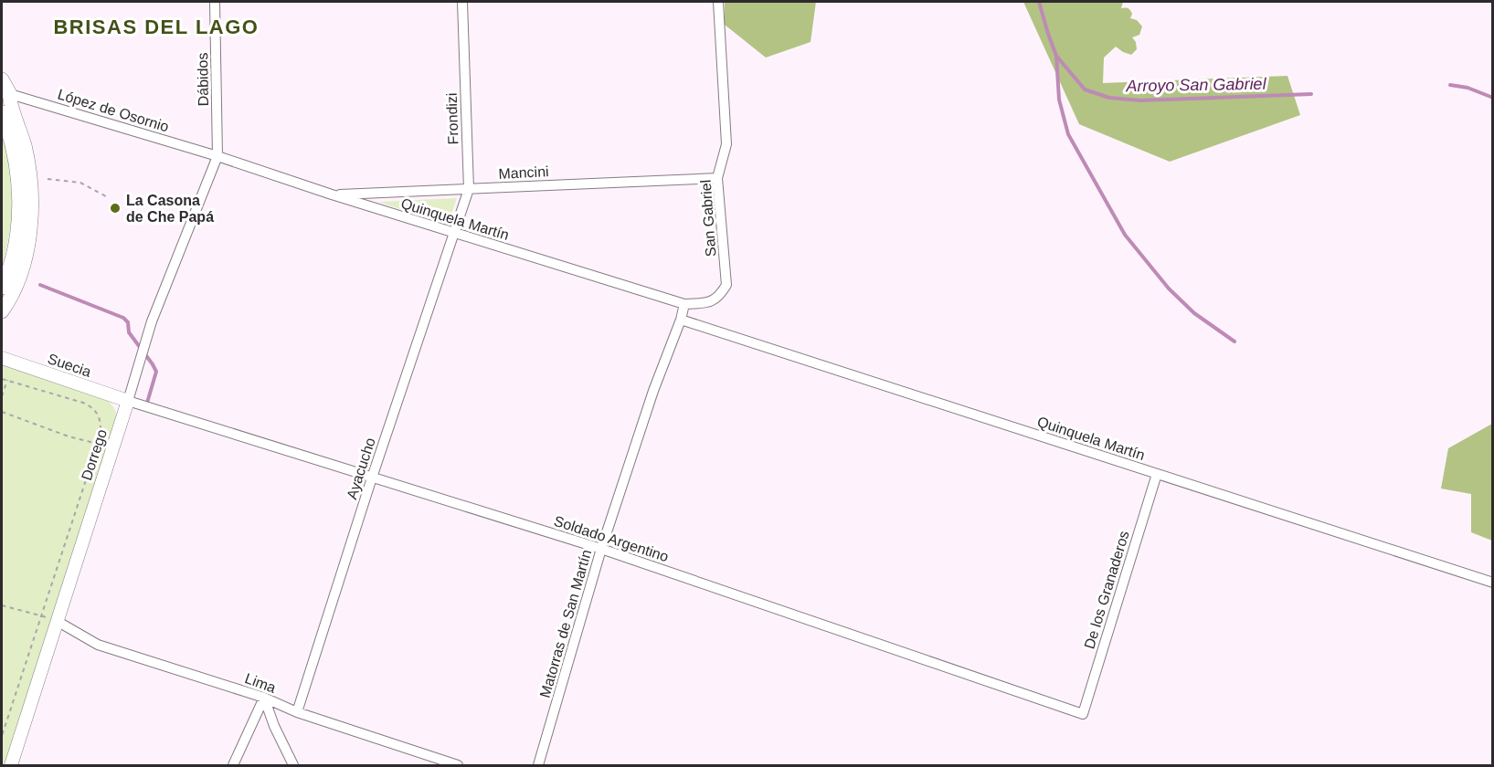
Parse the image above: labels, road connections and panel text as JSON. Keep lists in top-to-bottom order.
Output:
{
  "streets": {
    "street": [
      "Dábidos",
      "López de Osornio",
      "Frondizi",
      "Mancini",
      "San Gabriel",
      "Quinquela Martín",
      "Suecia",
      "Dorrego",
      "Ayacucho",
      "Soldado Argentino",
      "De los Granaderos",
      "Matorras de San Martín",
      "Lima"
    ]
  },
  "crossings": [
    ["Dábidos", "López de Osornio"],
    ["Dábidos", "Quinquela Martín"],
    ["Dábidos", "Dorrego"],
    ["López de Osornio", "Quinquela Martín"],
    ["López de Osornio", "Dorrego"],
    ["Frondizi", "Mancini"],
    ["Frondizi", "Quinquela Martín"],
    ["Frondizi", "Ayacucho"],
    ["Mancini", "San Gabriel"],
    ["Mancini", "Quinquela Martín"],
    ["San Gabriel", "Quinquela Martín"],
    ["San Gabriel", "Matorras de San Martín"],
    ["Quinquela Martín", "Dorrego"],
    ["Quinquela Martín", "Ayacucho"],
    ["Quinquela Martín", "De los Granaderos"],
    ["Quinquela Martín", "Matorras de San Martín"],
    ["Suecia", "Dorrego"],
    ["Suecia", "Soldado Argentino"],
    ["Dorrego", "Soldado Argentino"],
    ["Dorrego", "Lima"],
    ["Ayacucho", "Soldado Argentino"],
    ["Ayacucho", "Lima"],
    ["Soldado Argentino", "De los Granaderos"],
    ["Soldado Argentino", "Matorras de San Martín"]
  ],
  "districts": ["BRISAS DEL LAGO"],
  "water": ["Arroyo San Gabriel"],
  "places": ["La Casona de Che Papá"]
}
